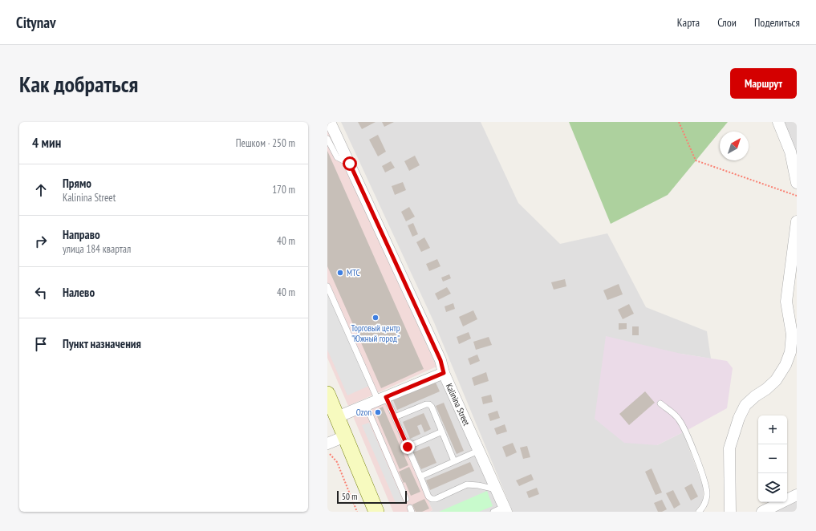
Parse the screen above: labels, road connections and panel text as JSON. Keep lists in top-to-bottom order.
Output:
{
  "streets": {
    "street": ["Kalinina Street"]
  },
  "places": ["МТС", "Торговый центр \"Южный город\"", "Ozon"],
  "scale_bar": "50 m",
  "north": "top right",
  "page": {
    "header": "Citynav",
    "nav": ["Карта", "Слои", "Поделиться"],
    "buttons": "Маршрут",
    "title": "Как добраться",
    "heading": ["4 мин", "Пешком · 250 m"],
    "list": [
      ["Прямо", "Kalinina Street", "170 m"],
      ["Направо", "улица 184 квартал", "40 m"],
      ["Налево", "40 m"],
      "Пункт назначения"
    ],
    "map_buttons": ["+", "−"],
    "scale": "50 m"
  }
}
